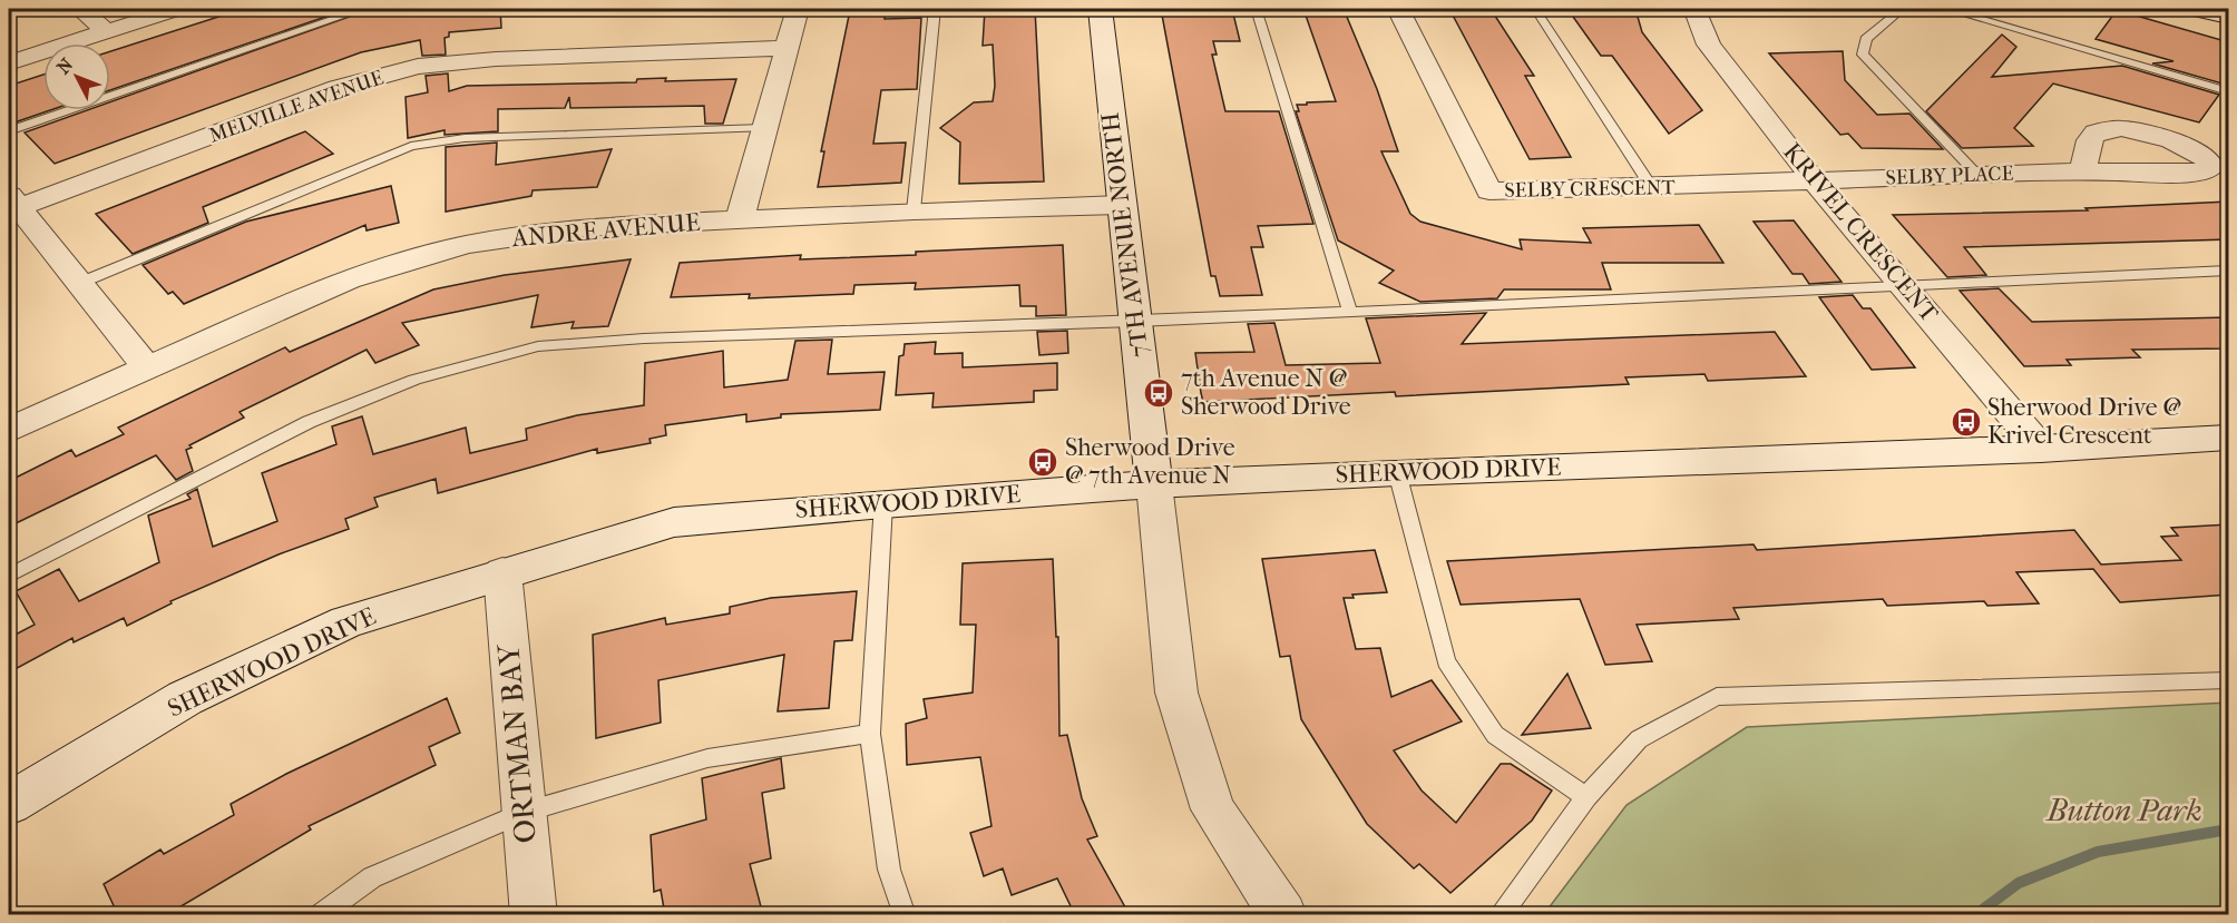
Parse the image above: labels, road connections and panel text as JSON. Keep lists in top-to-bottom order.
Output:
{
  "streets": {
    "street": [
      "MELVILLE AVENUE",
      "SELBY PLACE",
      "SELBY CRESCENT",
      "ANDRE AVENUE",
      "KRIVEL CRESCENT",
      "7TH AVENUE NORTH",
      "SHERWOOD DRIVE",
      "ORTMAN BAY"
    ]
  },
  "crossings": [
    ["SELBY PLACE", "SELBY CRESCENT"],
    ["SELBY PLACE", "KRIVEL CRESCENT"],
    ["SELBY CRESCENT", "KRIVEL CRESCENT"],
    ["ANDRE AVENUE", "7TH AVENUE NORTH"],
    ["KRIVEL CRESCENT", "SHERWOOD DRIVE"],
    ["7TH AVENUE NORTH", "SHERWOOD DRIVE"],
    ["SHERWOOD DRIVE", "ORTMAN BAY"]
  ],
  "parks": ["Button Park"],
  "places": {
    "bus stop": ["7th Avenue N @ Sherwood Drive", "Sherwood Drive @ Krivel Crescent", "Sherwood Drive @ 7th Avenue N"]
  },
  "north": "top left"
}
